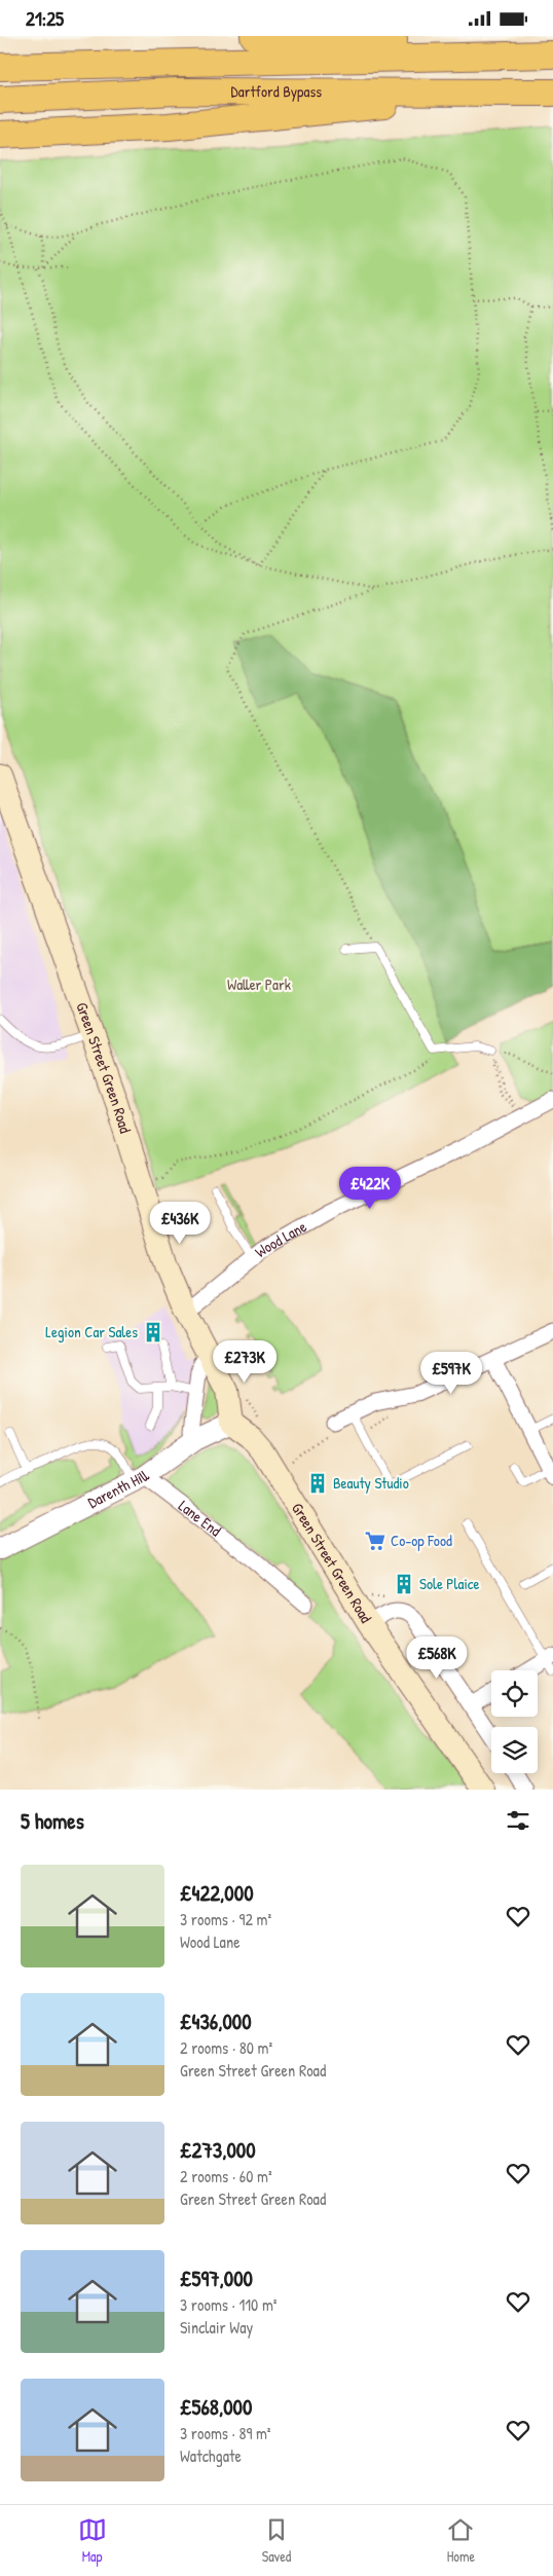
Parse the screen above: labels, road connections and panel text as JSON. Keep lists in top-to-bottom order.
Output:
{
  "streets": {
    "highway": ["Dartford Bypass"],
    "main road": ["Green Street Green Road"],
    "street": ["Wood Lane", "Darenth Hill", "Lane End"]
  },
  "crossings": [
    ["Green Street Green Road", "Wood Lane"],
    ["Green Street Green Road", "Darenth Hill"],
    ["Darenth Hill", "Lane End"]
  ],
  "parks": ["Waller Park"],
  "places": {
    "building": ["Legion Car Sales", "Beauty Studio", "Sole Plaice"],
    "supermarket": ["Co-op Food"]
  },
  "page": {
    "status": "21:25",
    "price": [
      "£422K",
      "£436K",
      "£273K",
      "£597K",
      "£568K"
    ],
    "heading": "5 homes",
    "list": [
      {
        "name": "£422,000",
        "note": "3 rooms · 92 m² · Wood Lane"
      },
      {
        "name": "£436,000",
        "note": "2 rooms · 80 m² · Green Street Green Road"
      },
      {
        "name": "£273,000",
        "note": "2 rooms · 60 m² · Green Street Green Road"
      },
      {
        "name": "£597,000",
        "note": "3 rooms · 110 m² · Sinclair Way"
      },
      {
        "name": "£568,000",
        "note": "3 rooms · 89 m² · Watchgate"
      }
    ],
    "tabs": ["Map", "Saved", "Home"]
  }
}
